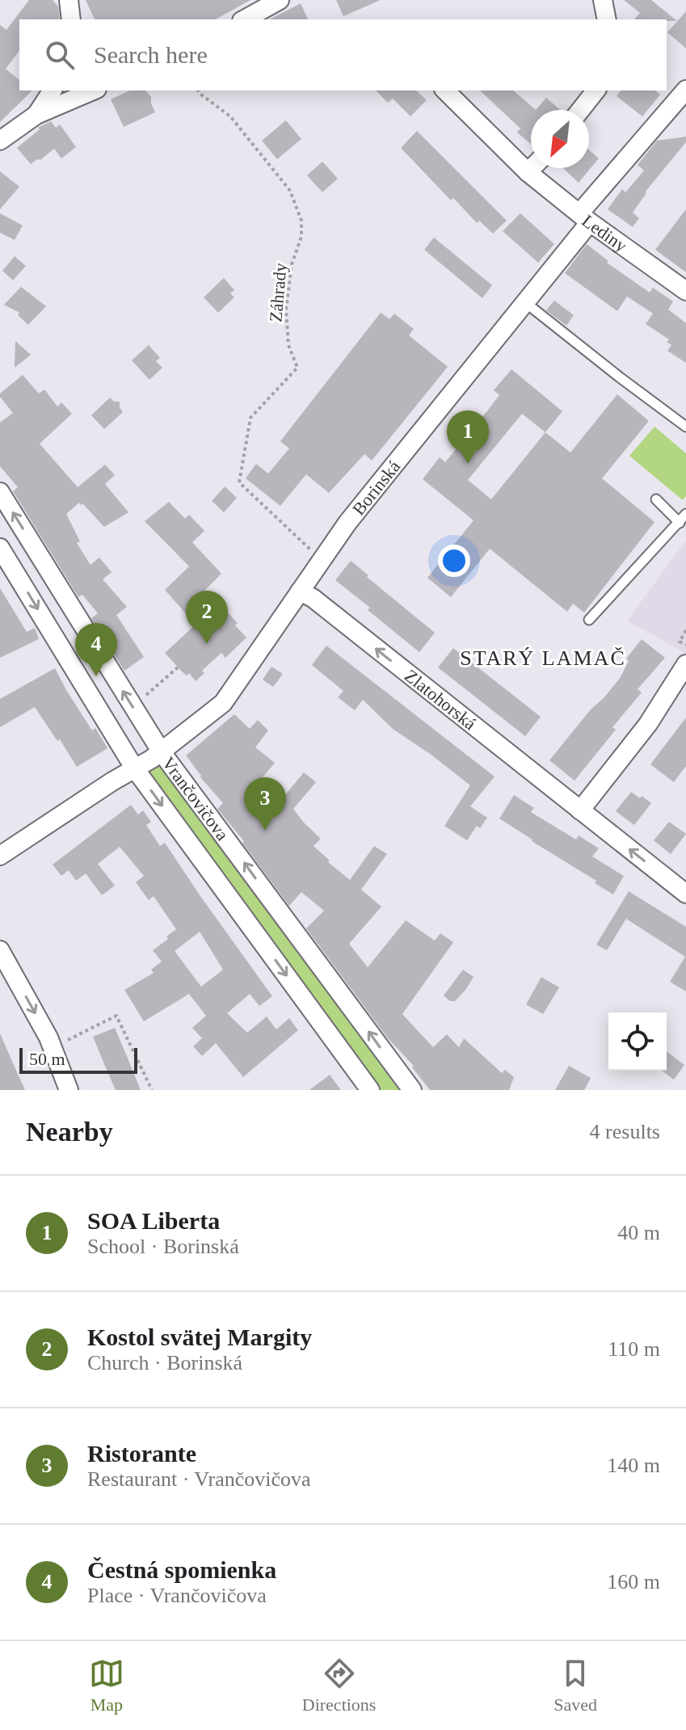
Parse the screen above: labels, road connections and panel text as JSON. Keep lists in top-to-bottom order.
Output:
{
  "streets": {
    "street": [
      "Lediny",
      "Borinská",
      "Zlatohorská",
      "Vrančovičova"
    ],
    "path": ["Záhrady"]
  },
  "crossings": [
    ["Lediny", "Borinská"],
    ["Záhrady", "Borinská"],
    ["Borinská", "Zlatohorská"],
    ["Borinská", "Vrančovičova"]
  ],
  "one_way": ["Zlatohorská"],
  "districts": ["STARÝ LAMAČ"],
  "scale_bar": "50 m",
  "north": "bottom left",
  "page": {
    "search": "Search here",
    "pins": [
      "1",
      "2",
      "4",
      "3"
    ],
    "scale": "50 m",
    "heading": ["Nearby", "4 results"],
    "list": [
      {
        "mark": "1",
        "name": "SOA Liberta",
        "note": "School · Borinská",
        "value": "40 m"
      },
      {
        "mark": "2",
        "name": "Kostol svätej Margity",
        "note": "Church · Borinská",
        "value": "110 m"
      },
      {
        "mark": "3",
        "name": "Ristorante",
        "note": "Restaurant · Vrančovičova",
        "value": "140 m"
      },
      {
        "mark": "4",
        "name": "Čestná spomienka",
        "note": "Place · Vrančovičova",
        "value": "160 m"
      }
    ],
    "nav": ["Map", "Directions", "Saved"]
  }
}
